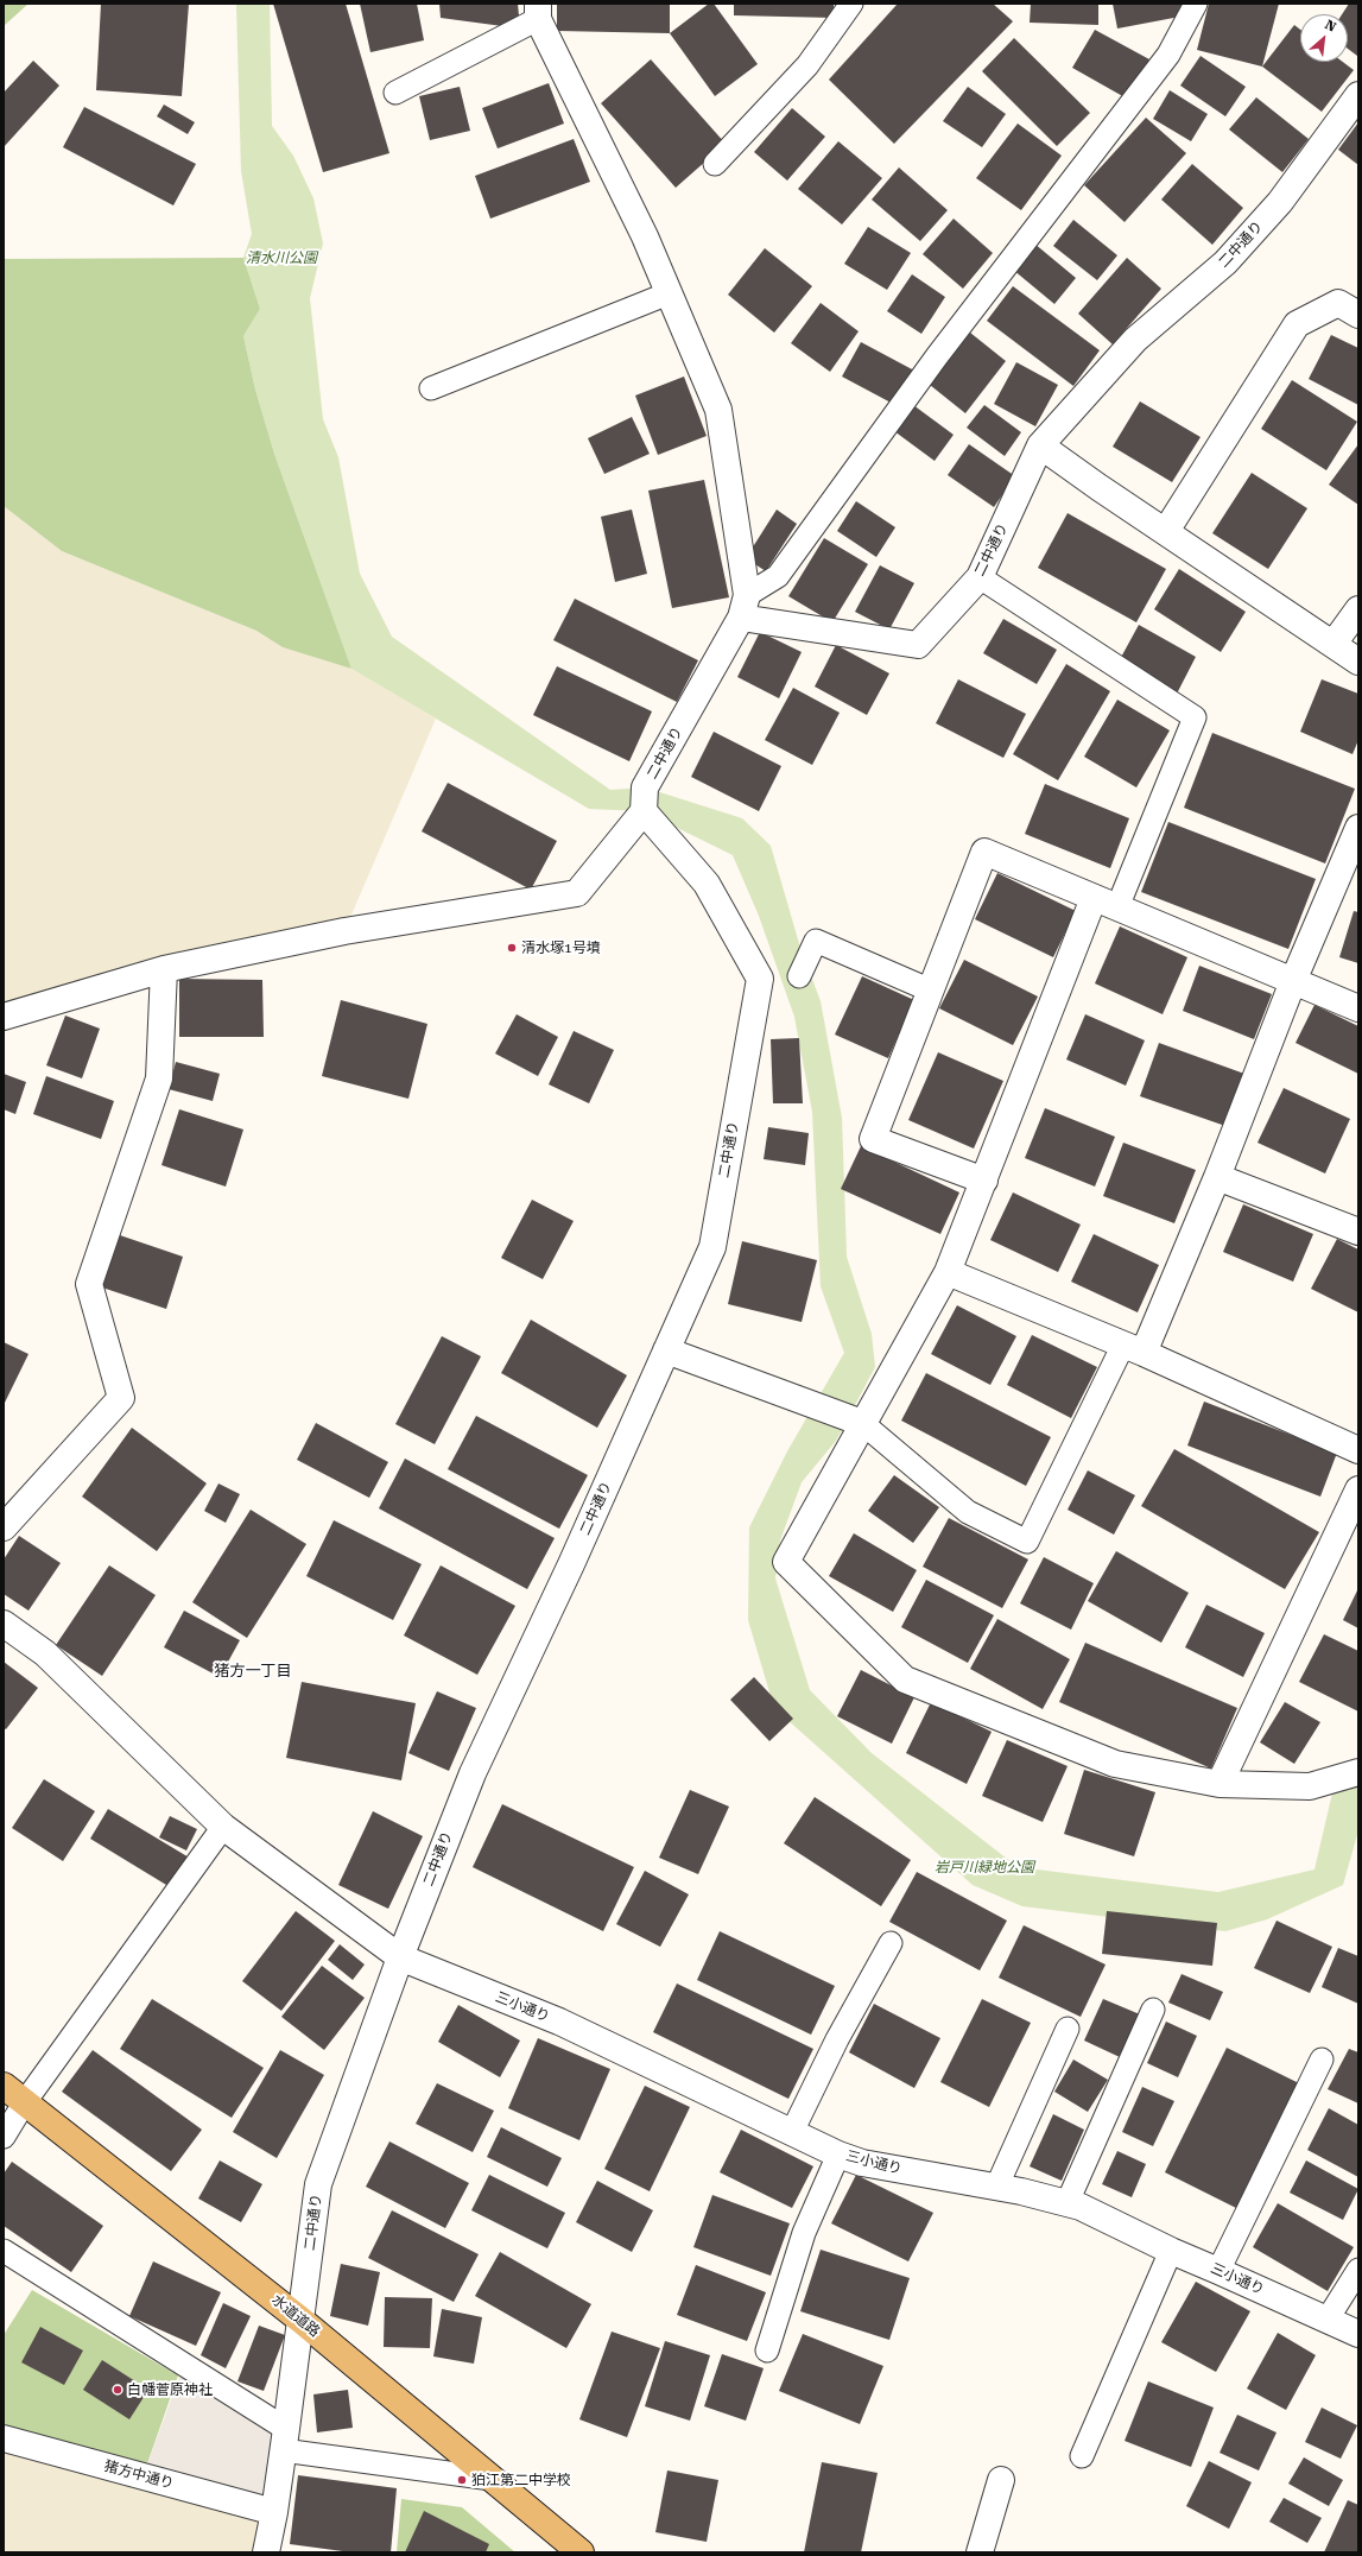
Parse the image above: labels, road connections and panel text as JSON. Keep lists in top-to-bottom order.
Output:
{
  "streets": {
    "main road": ["水道道路"],
    "street": ["二中通り", "三小通り", "猪方中通り"]
  },
  "crossings": [
    ["二中通り", "三小通り"],
    ["二中通り", "水道道路"],
    ["二中通り", "猪方中通り"]
  ],
  "districts": ["猪方一丁目"],
  "parks": ["清水川公園", "岩戸川緑地公園"],
  "places": ["清水塚1号墳", "白幡菅原神社", "狛江第二中学校"],
  "north": "top right"
}
